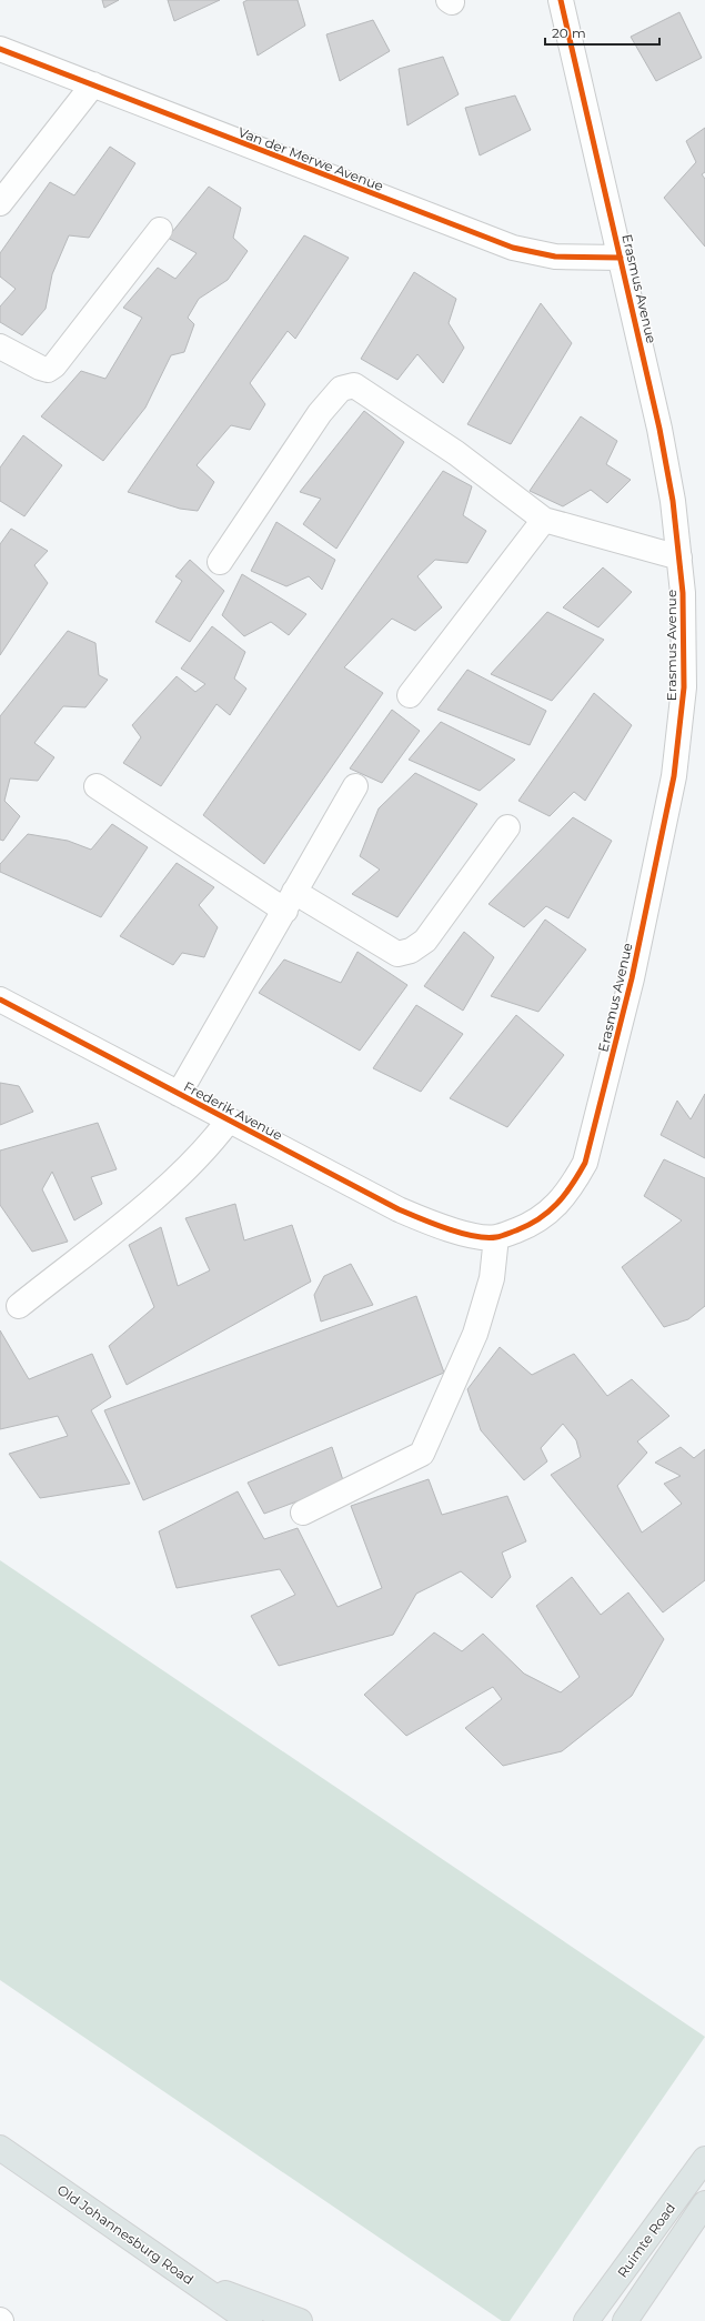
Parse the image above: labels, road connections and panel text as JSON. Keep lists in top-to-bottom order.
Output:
{
  "streets": {
    "main road": ["Old Johannesburg Road", "Ruimte Road"],
    "street": ["Van der Merwe Avenue", "Erasmus Avenue", "Frederik Avenue"]
  },
  "crossings": [
    ["Van der Merwe Avenue", "Erasmus Avenue"],
    ["Erasmus Avenue", "Frederik Avenue"]
  ],
  "scale_bar": "20 m"
}
